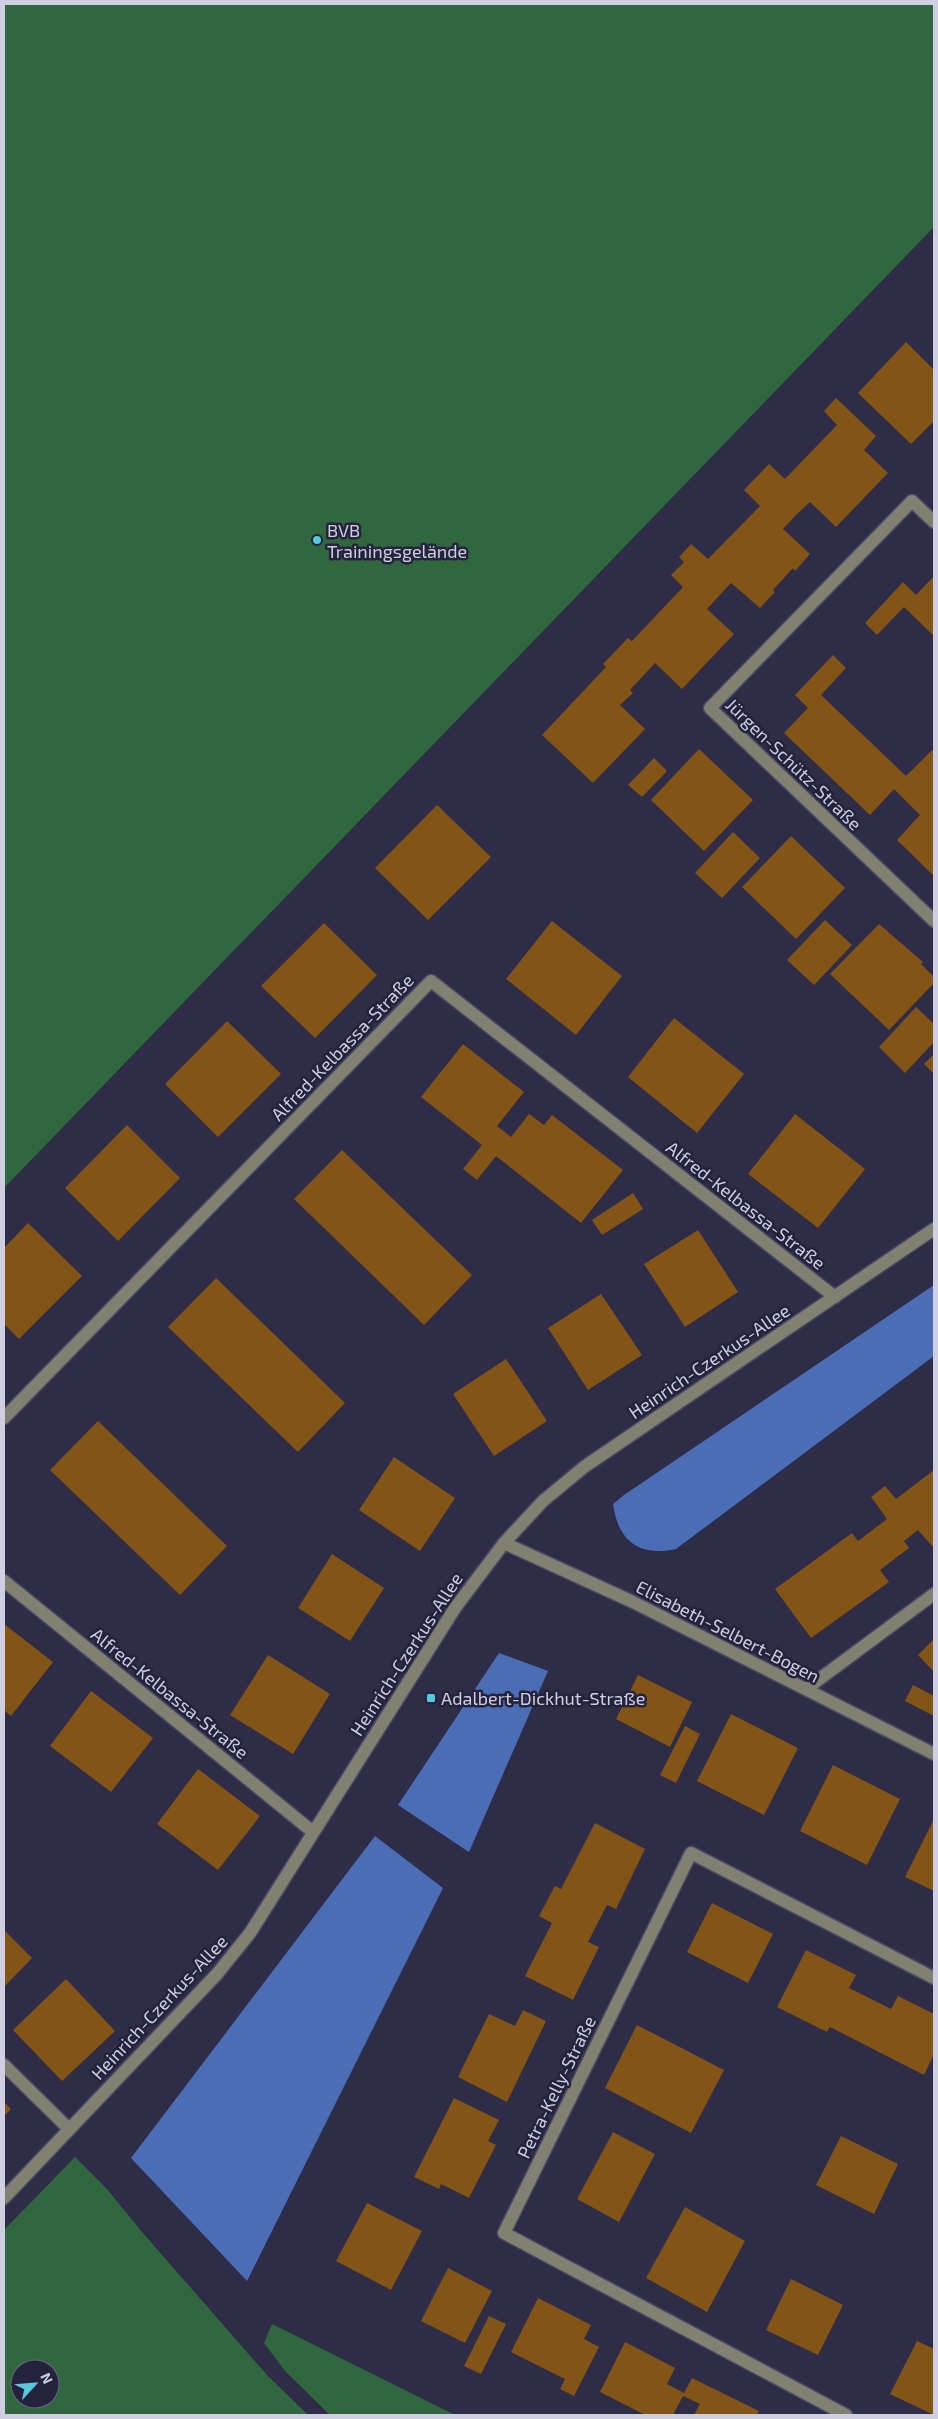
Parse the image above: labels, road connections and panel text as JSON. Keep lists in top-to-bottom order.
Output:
{
  "streets": {
    "street": [
      "Jürgen-Schütz-Straße",
      "Alfred-Kelbassa-Straße",
      "Heinrich-Czerkus-Allee",
      "Elisabeth-Selbert-Bogen",
      "Petra-Kelly-Straße"
    ]
  },
  "crossings": [
    ["Alfred-Kelbassa-Straße", "Heinrich-Czerkus-Allee"],
    ["Heinrich-Czerkus-Allee", "Elisabeth-Selbert-Bogen"]
  ],
  "places": {
    "other": ["BVB Trainingsgelände"],
    "transit": ["Adalbert-Dickhut-Straße"]
  },
  "north": "top right"
}
